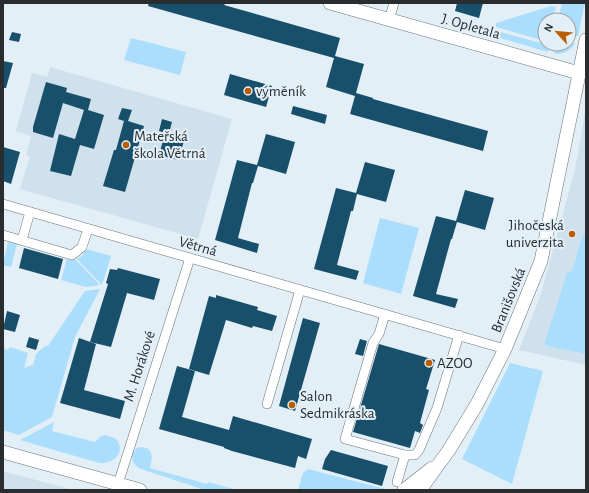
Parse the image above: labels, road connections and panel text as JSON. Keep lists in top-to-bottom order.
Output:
{
  "streets": {
    "street": [
      "J. Opletala",
      "Větrná",
      "Branišovská",
      "M. Horákové"
    ]
  },
  "crossings": [
    ["J. Opletala", "Branišovská"],
    ["Větrná", "Branišovská"],
    ["Větrná", "M. Horákové"]
  ],
  "places": [
    "výměník",
    "Mateřská škola Větrná",
    "Jihočeská univerzita",
    "AZOO",
    "Salon Sedmikráska"
  ],
  "north": "top left"
}
